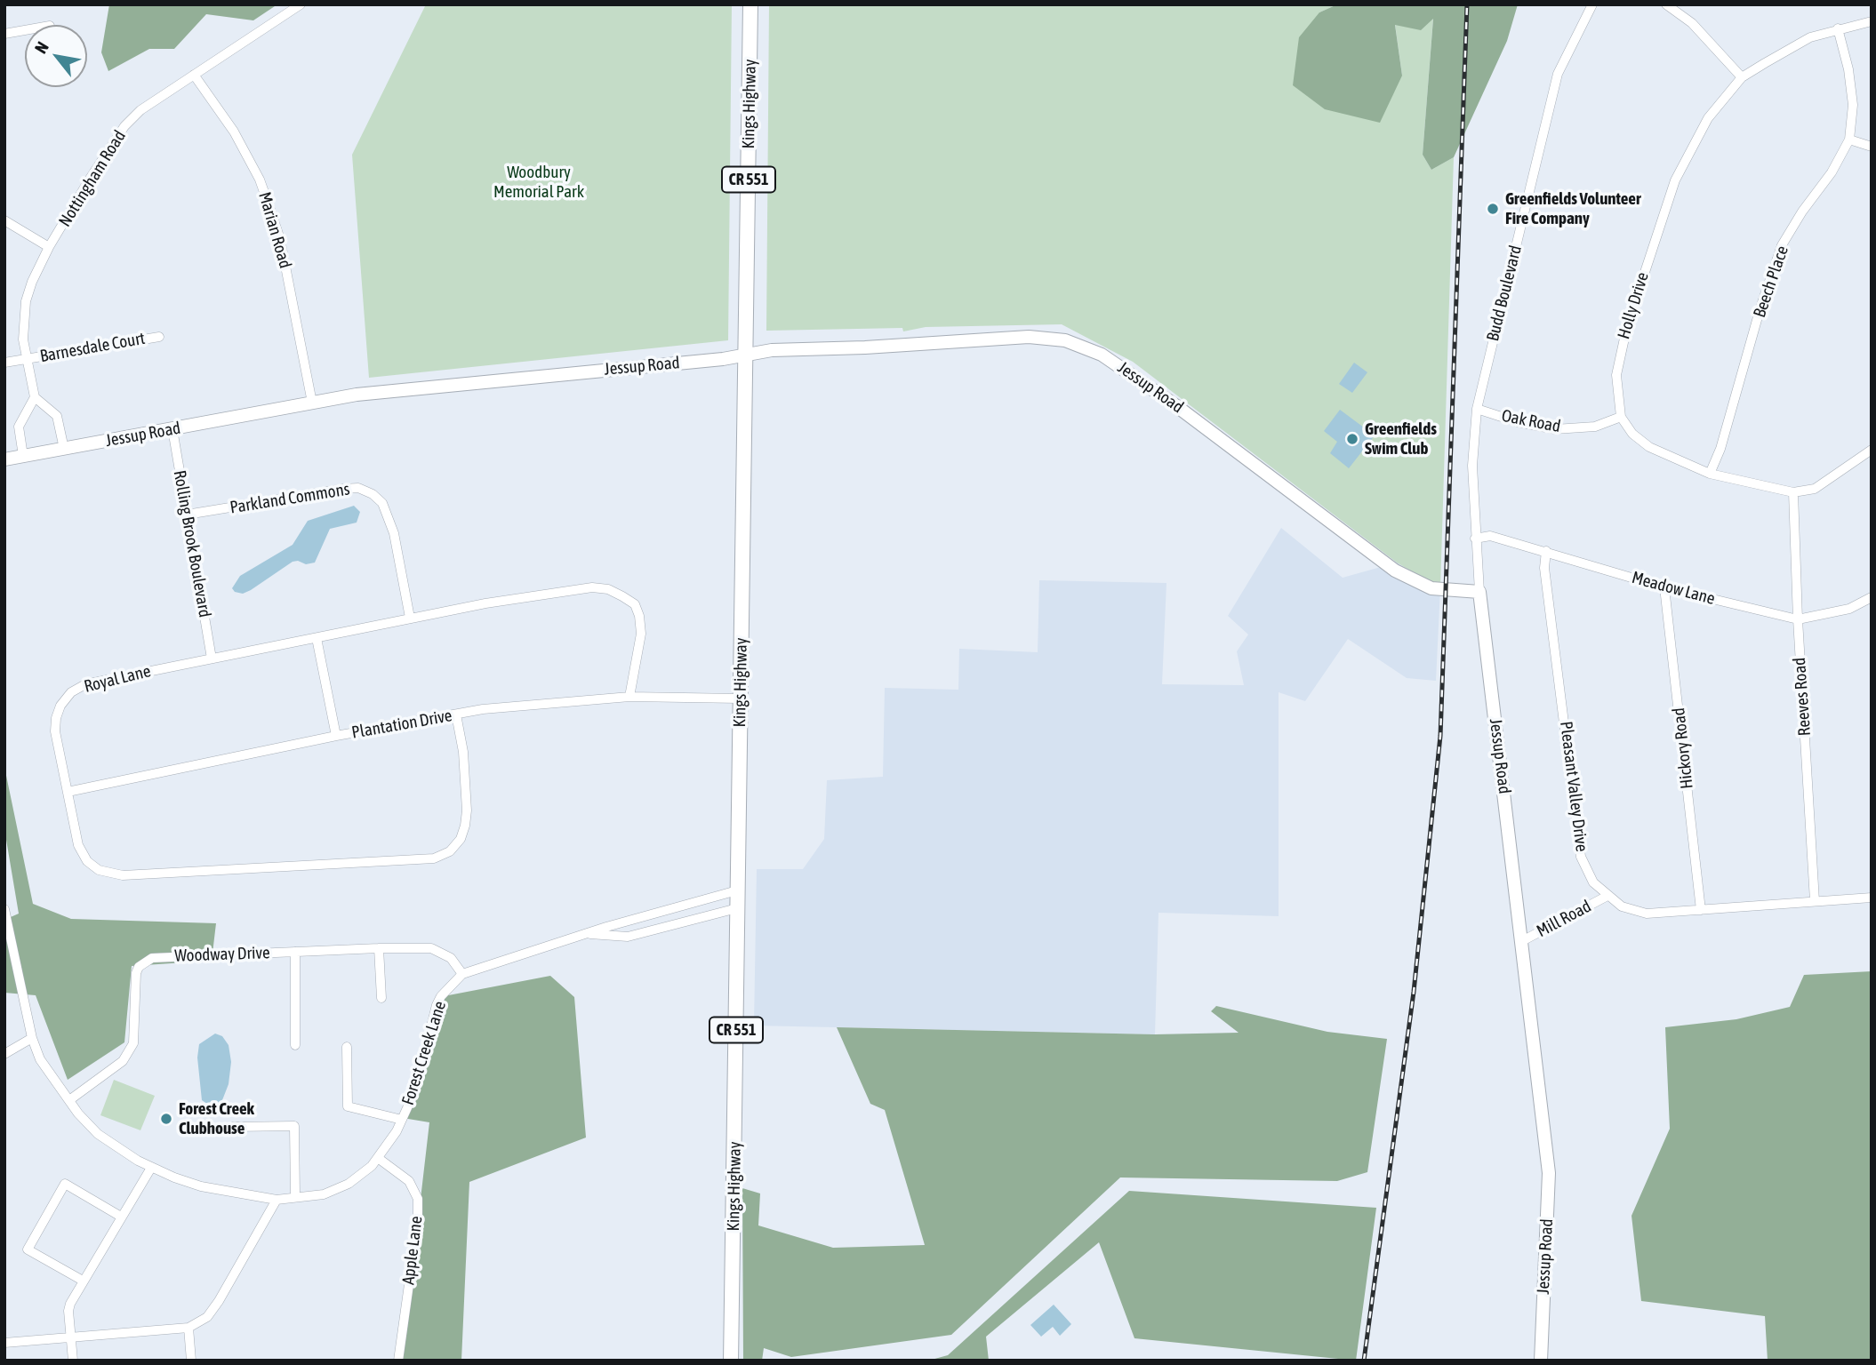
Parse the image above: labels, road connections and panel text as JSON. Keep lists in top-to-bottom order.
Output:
{
  "streets": {
    "main road": ["Kings Highway", "CR 551"],
    "street": [
      "Nottingham Road",
      "Marian Road",
      "Beech Place",
      "Budd Boulevard",
      "Holly Drive",
      "Barnesdale Court",
      "Jessup Road",
      "Oak Road",
      "Parkland Commons",
      "Rolling Brook Boulevard",
      "Meadow Lane",
      "Royal Lane",
      "Reeves Road",
      "Plantation Drive",
      "Hickory Road",
      "Pleasant Valley Drive",
      "Mill Road",
      "Woodway Drive",
      "Forest Creek Lane",
      "Apple Lane"
    ]
  },
  "crossings": [
    ["Kings Highway", "Jessup Road"],
    ["Kings Highway", "Plantation Drive"],
    ["Kings Highway", "Forest Creek Lane"],
    ["Nottingham Road", "Marian Road"],
    ["Nottingham Road", "Barnesdale Court"],
    ["Marian Road", "Jessup Road"],
    ["Beech Place", "Holly Drive"],
    ["Budd Boulevard", "Jessup Road"],
    ["Budd Boulevard", "Oak Road"],
    ["Budd Boulevard", "Meadow Lane"],
    ["Holly Drive", "Oak Road"],
    ["Jessup Road", "Rolling Brook Boulevard"],
    ["Jessup Road", "Mill Road"],
    ["Parkland Commons", "Rolling Brook Boulevard"],
    ["Parkland Commons", "Royal Lane"],
    ["Rolling Brook Boulevard", "Royal Lane"],
    ["Meadow Lane", "Reeves Road"],
    ["Meadow Lane", "Hickory Road"],
    ["Meadow Lane", "Pleasant Valley Drive"],
    ["Royal Lane", "Plantation Drive"],
    ["Reeves Road", "Pleasant Valley Drive"],
    ["Hickory Road", "Pleasant Valley Drive"],
    ["Pleasant Valley Drive", "Mill Road"],
    ["Woodway Drive", "Forest Creek Lane"],
    ["Forest Creek Lane", "Apple Lane"]
  ],
  "parks": ["Woodbury Memorial Park"],
  "places": ["Greenfields Volunteer Fire Company", "Greenfields Swim Club", "Forest Creek Clubhouse"],
  "north": "top left"
}
